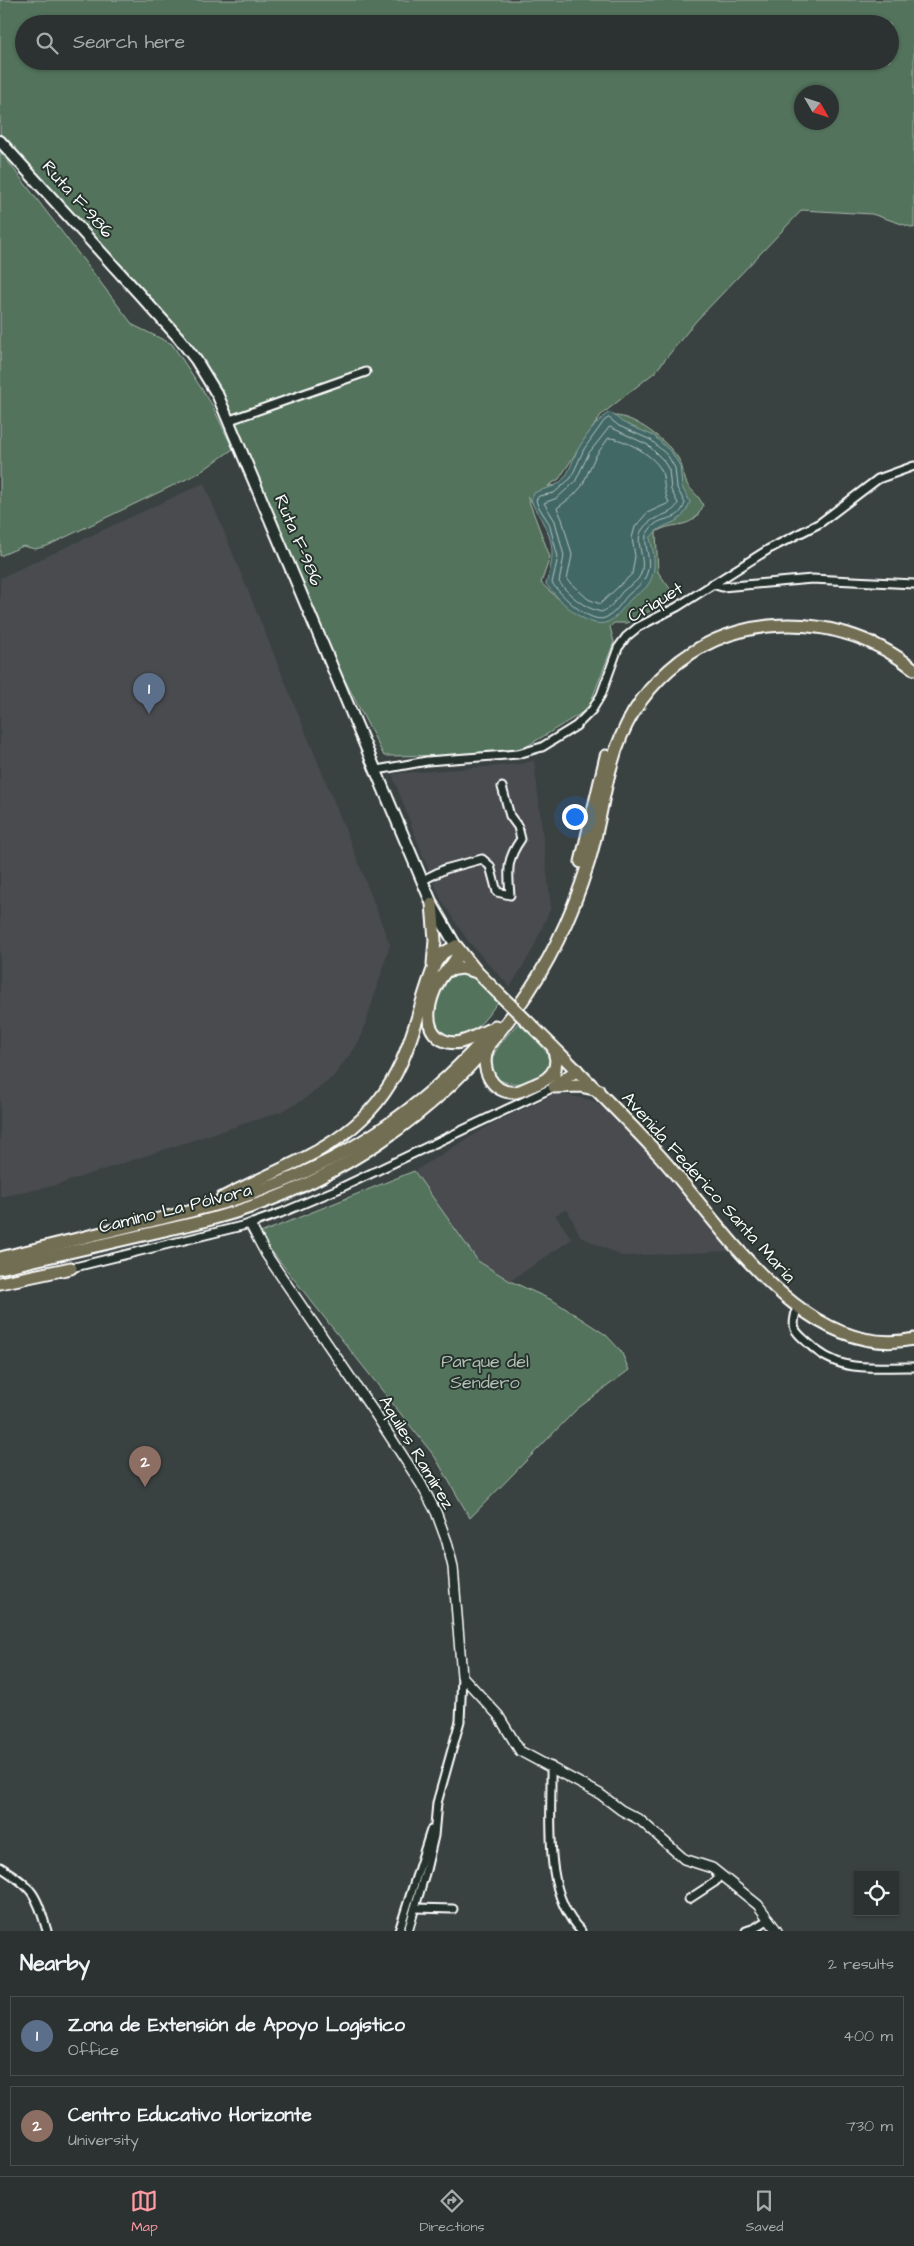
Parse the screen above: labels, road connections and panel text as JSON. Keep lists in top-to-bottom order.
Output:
{
  "streets": {
    "main road": ["Ruta F-986", "Avenida Federico Santa María", "Camino La Pólvora"],
    "street": ["Criquet", "Aquiles Ramírez"]
  },
  "crossings": [
    ["Ruta F-986", "Criquet"],
    ["Ruta F-986", "Avenida Federico Santa María"]
  ],
  "parks": ["Parque del Sendero"],
  "north": "bottom right",
  "page": {
    "search": "Search here",
    "pins": ["1", "2"],
    "heading": ["Nearby", "2 results"],
    "list": [
      {
        "mark": "1",
        "name": "Zona de Extensión de Apoyo Logístico",
        "note": "Office",
        "value": "400 m"
      },
      {
        "mark": "2",
        "name": "Centro Educativo Horizonte",
        "note": "University",
        "value": "730 m"
      }
    ],
    "nav": ["Map", "Directions", "Saved"]
  }
}
